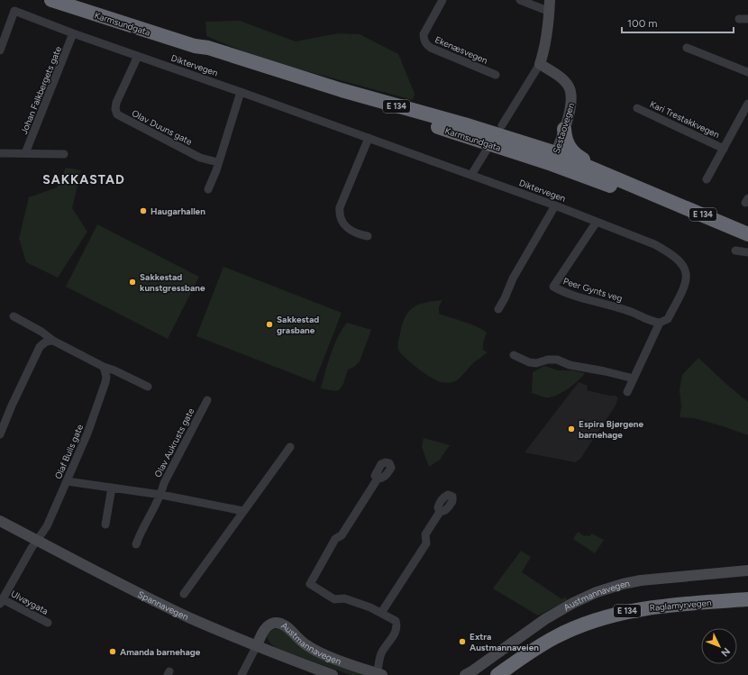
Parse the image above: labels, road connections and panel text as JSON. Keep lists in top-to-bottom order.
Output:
{
  "streets": {
    "highway": ["Karmsundgata", "E 134", "Raglamyrvegen"],
    "street": [
      "Ekenæsvegen",
      "Diktervegen",
      "Johan Falkbergets gate",
      "Kari Trestakkvegen",
      "Olav Duuns gate",
      "Sestaovegen",
      "Peer Gynts veg",
      "Olav Aukrusts gate",
      "Olaf Bulls gate",
      "Austmannavegen",
      "Ulvøygata",
      "Spannavegen"
    ]
  },
  "crossings": [
    ["Karmsundgata", "E 134"],
    ["Karmsundgata", "Sestaovegen"],
    ["Diktervegen", "Johan Falkbergets gate"],
    ["Diktervegen", "Olav Duuns gate"],
    ["Diktervegen", "Peer Gynts veg"],
    ["E 134", "Sestaovegen"],
    ["Olaf Bulls gate", "Ulvøygata"],
    ["Olaf Bulls gate", "Spannavegen"],
    ["Austmannavegen", "Spannavegen"],
    ["Ulvøygata", "Spannavegen"]
  ],
  "districts": ["SAKKASTAD"],
  "places": [
    "Haugarhallen",
    "Sakkestad kunstgressbane",
    "Sakkestad grasbane",
    "Espira Bjørgene barnehage",
    "Extra Austmannaveien",
    "Amanda barnehage"
  ],
  "scale_bar": "100 m",
  "north": "bottom right"
}
